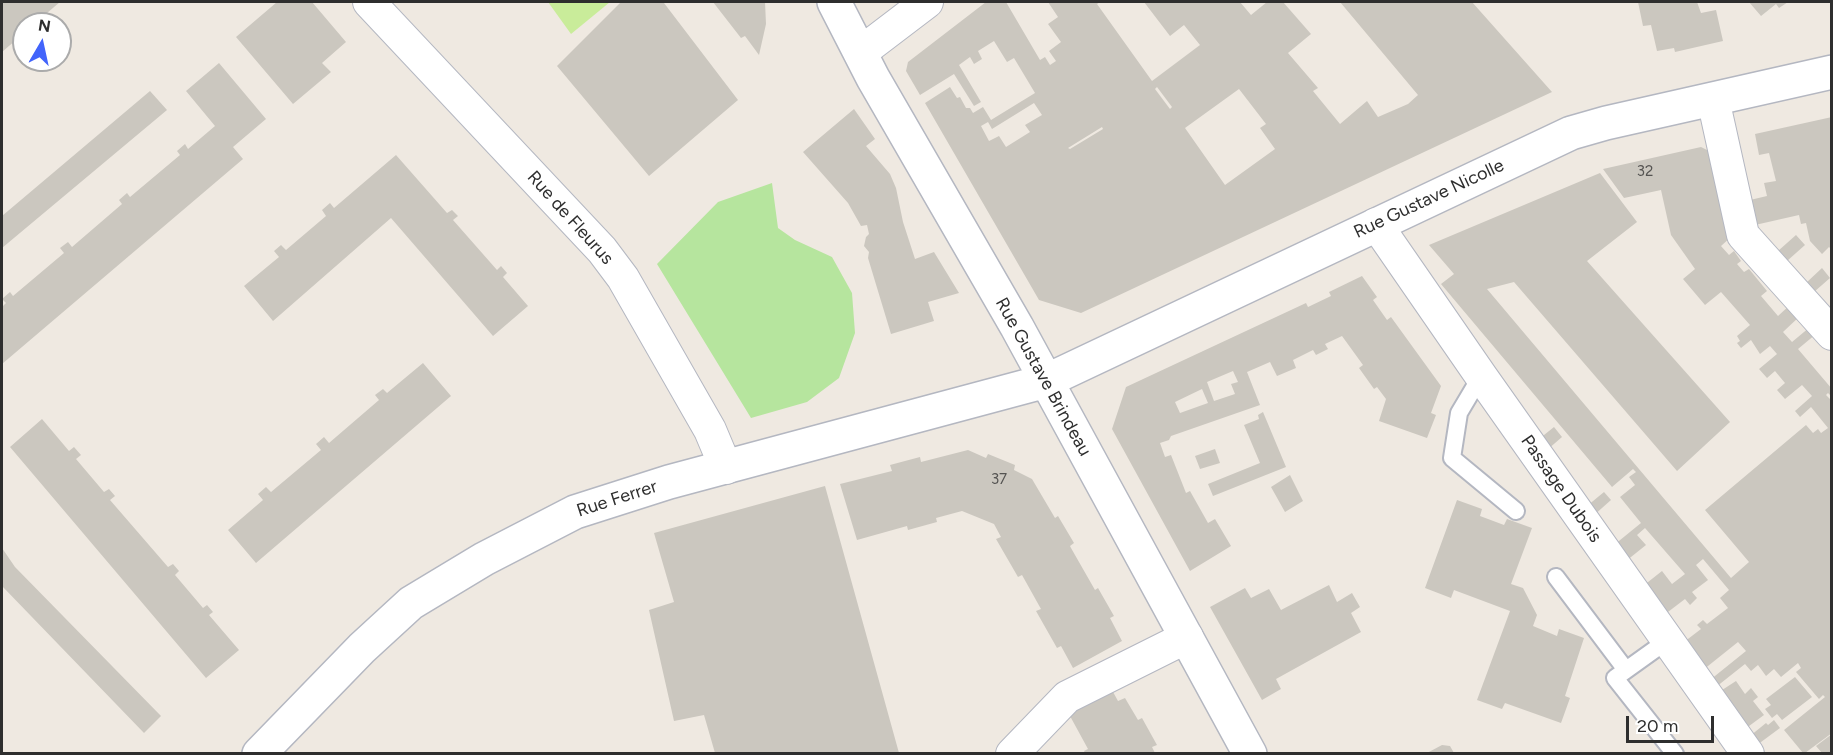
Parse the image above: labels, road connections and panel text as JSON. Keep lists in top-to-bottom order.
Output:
{
  "streets": {
    "street": [
      "Rue Gustave Nicolle",
      "Rue de Fleurus",
      "Rue Gustave Brindeau",
      "Passage Dubois",
      "Rue Ferrer"
    ]
  },
  "crossings": [
    ["Rue Gustave Nicolle", "Rue Gustave Brindeau"],
    ["Rue Gustave Nicolle", "Passage Dubois"],
    ["Rue Gustave Nicolle", "Rue Ferrer"],
    ["Rue de Fleurus", "Rue Ferrer"],
    ["Rue Gustave Brindeau", "Rue Ferrer"]
  ],
  "house_numbers": ["32", "37"],
  "scale_bar": "20 m",
  "north": "top"
}
